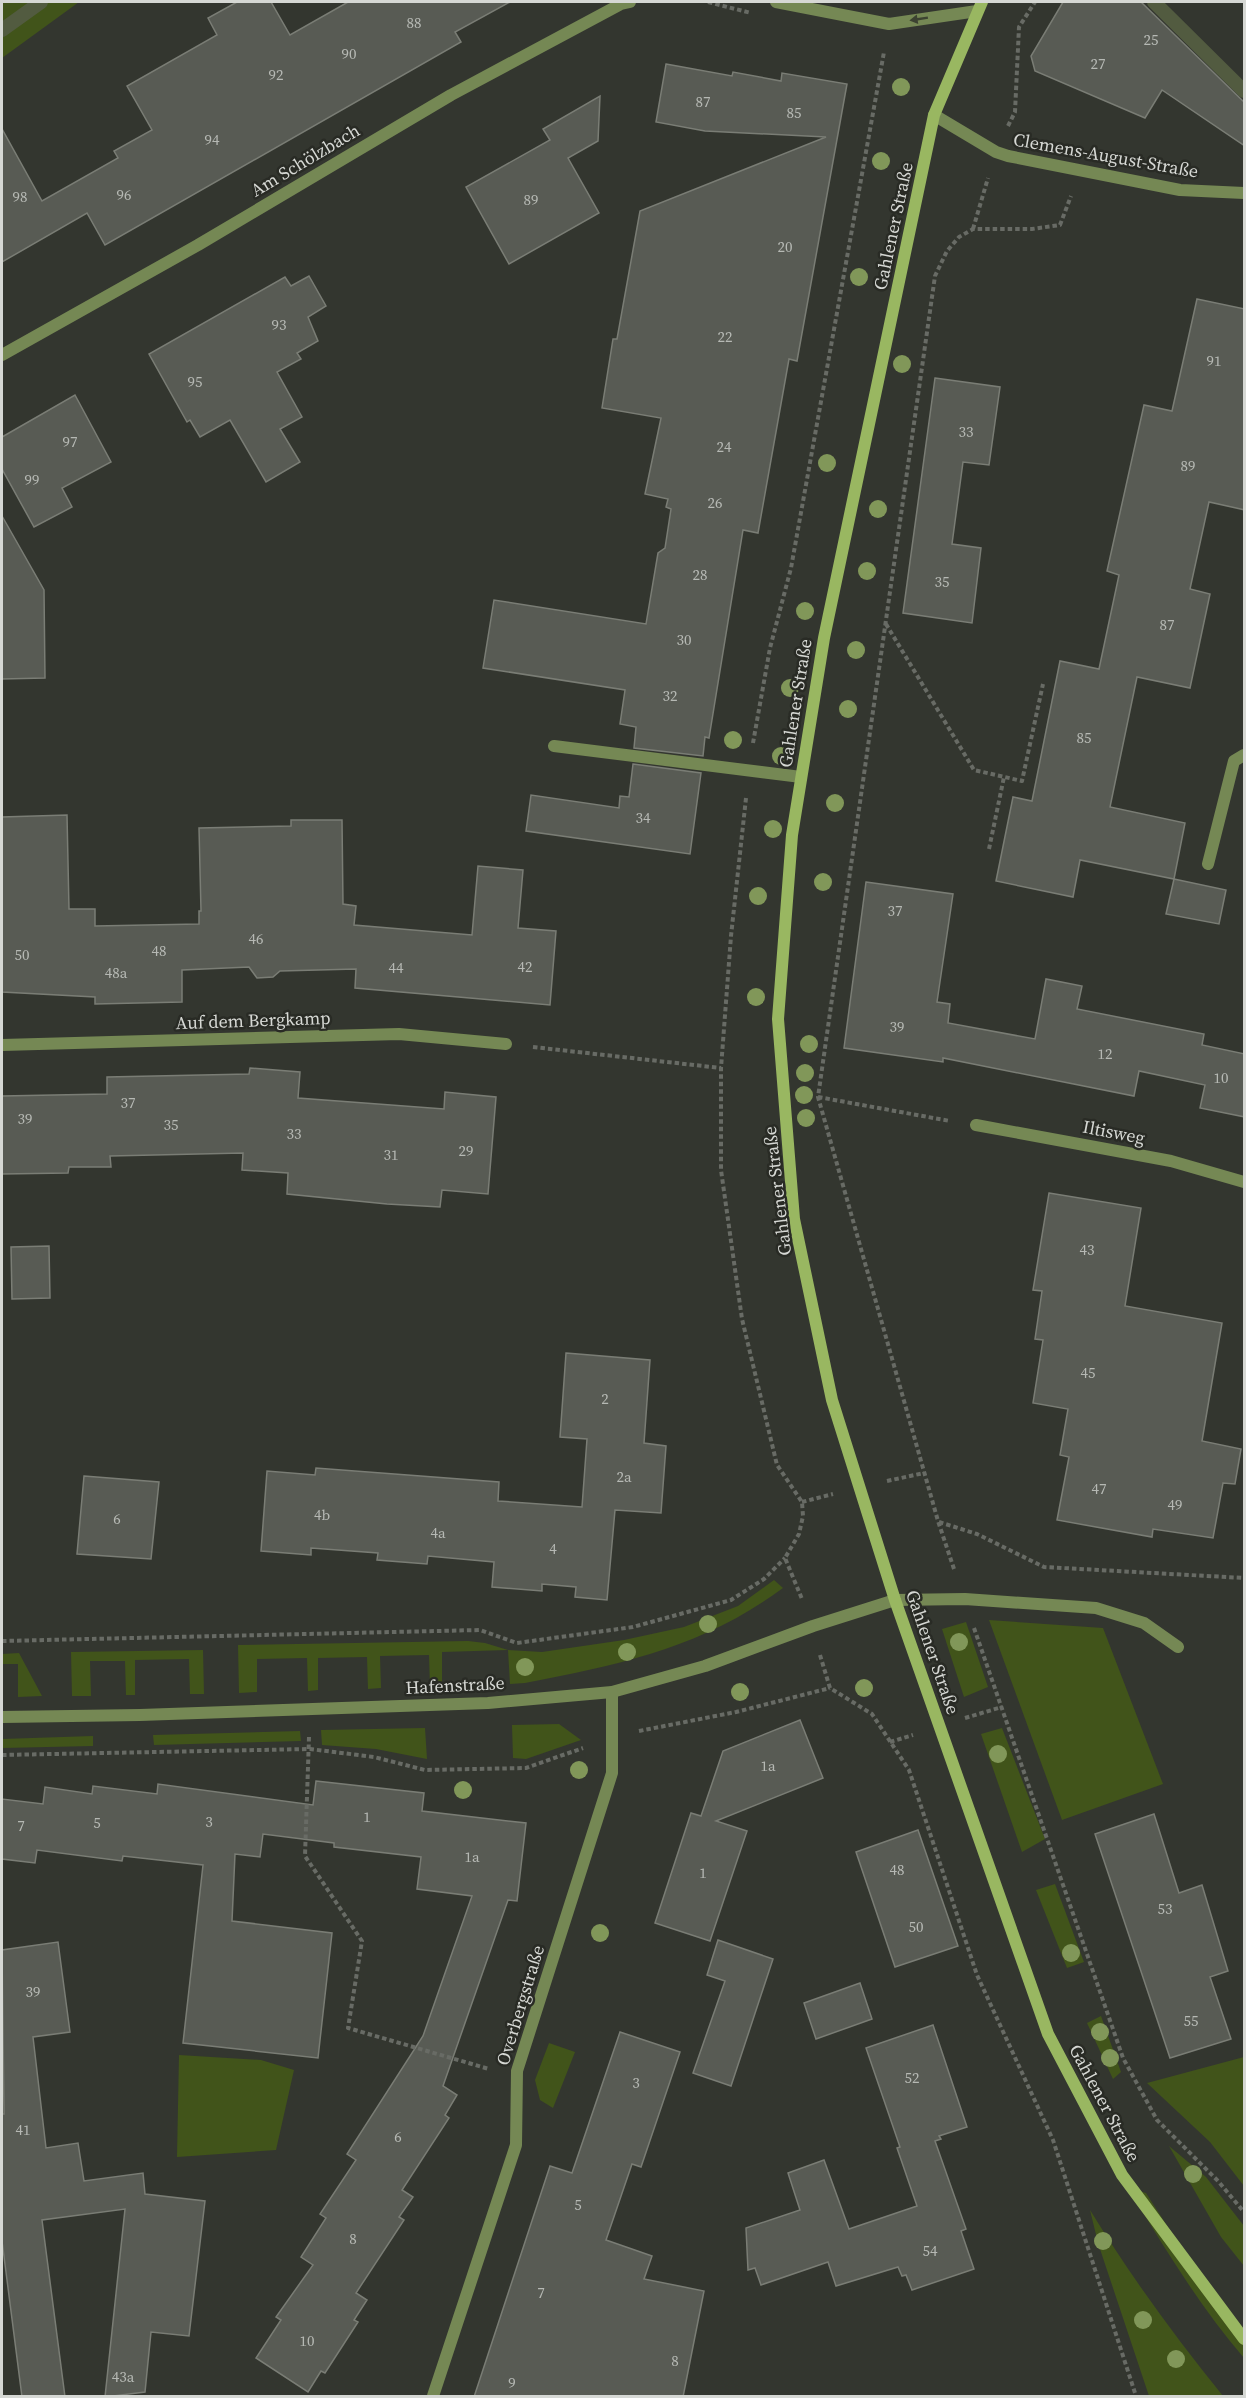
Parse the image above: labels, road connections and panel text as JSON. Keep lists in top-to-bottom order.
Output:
{
  "streets": {
    "main road": ["Gahlener Straße"],
    "street": [
      "Clemens-August-Straße",
      "Am Schölzbach",
      "Auf dem Bergkamp",
      "Iltisweg",
      "Hafenstraße",
      "Overbergstraße"
    ]
  },
  "crossings": [
    ["Clemens-August-Straße", "Gahlener Straße"],
    ["Gahlener Straße", "Hafenstraße"],
    ["Hafenstraße", "Overbergstraße"]
  ],
  "house_numbers": [
    "88",
    "25",
    "90",
    "27",
    "92",
    "87",
    "85",
    "94",
    "96",
    "98",
    "89",
    "20",
    "93",
    "22",
    "91",
    "95",
    "33",
    "97",
    "24",
    "89",
    "99",
    "26",
    "28",
    "35",
    "87",
    "30",
    "32",
    "85",
    "34",
    "37",
    "46",
    "48",
    "50",
    "42",
    "44",
    "48a",
    "39",
    "12",
    "10",
    "37",
    "39",
    "35",
    "33",
    "29",
    "31",
    "43",
    "45",
    "2",
    "2a",
    "47",
    "49",
    "4b",
    "6",
    "4a",
    "4",
    "1a",
    "1",
    "3",
    "5",
    "7",
    "1a",
    "48",
    "1",
    "53",
    "50",
    "39",
    "55",
    "52",
    "3",
    "41",
    "6",
    "5",
    "8",
    "54",
    "7",
    "10",
    "8",
    "43a",
    "9"
  ]
}
